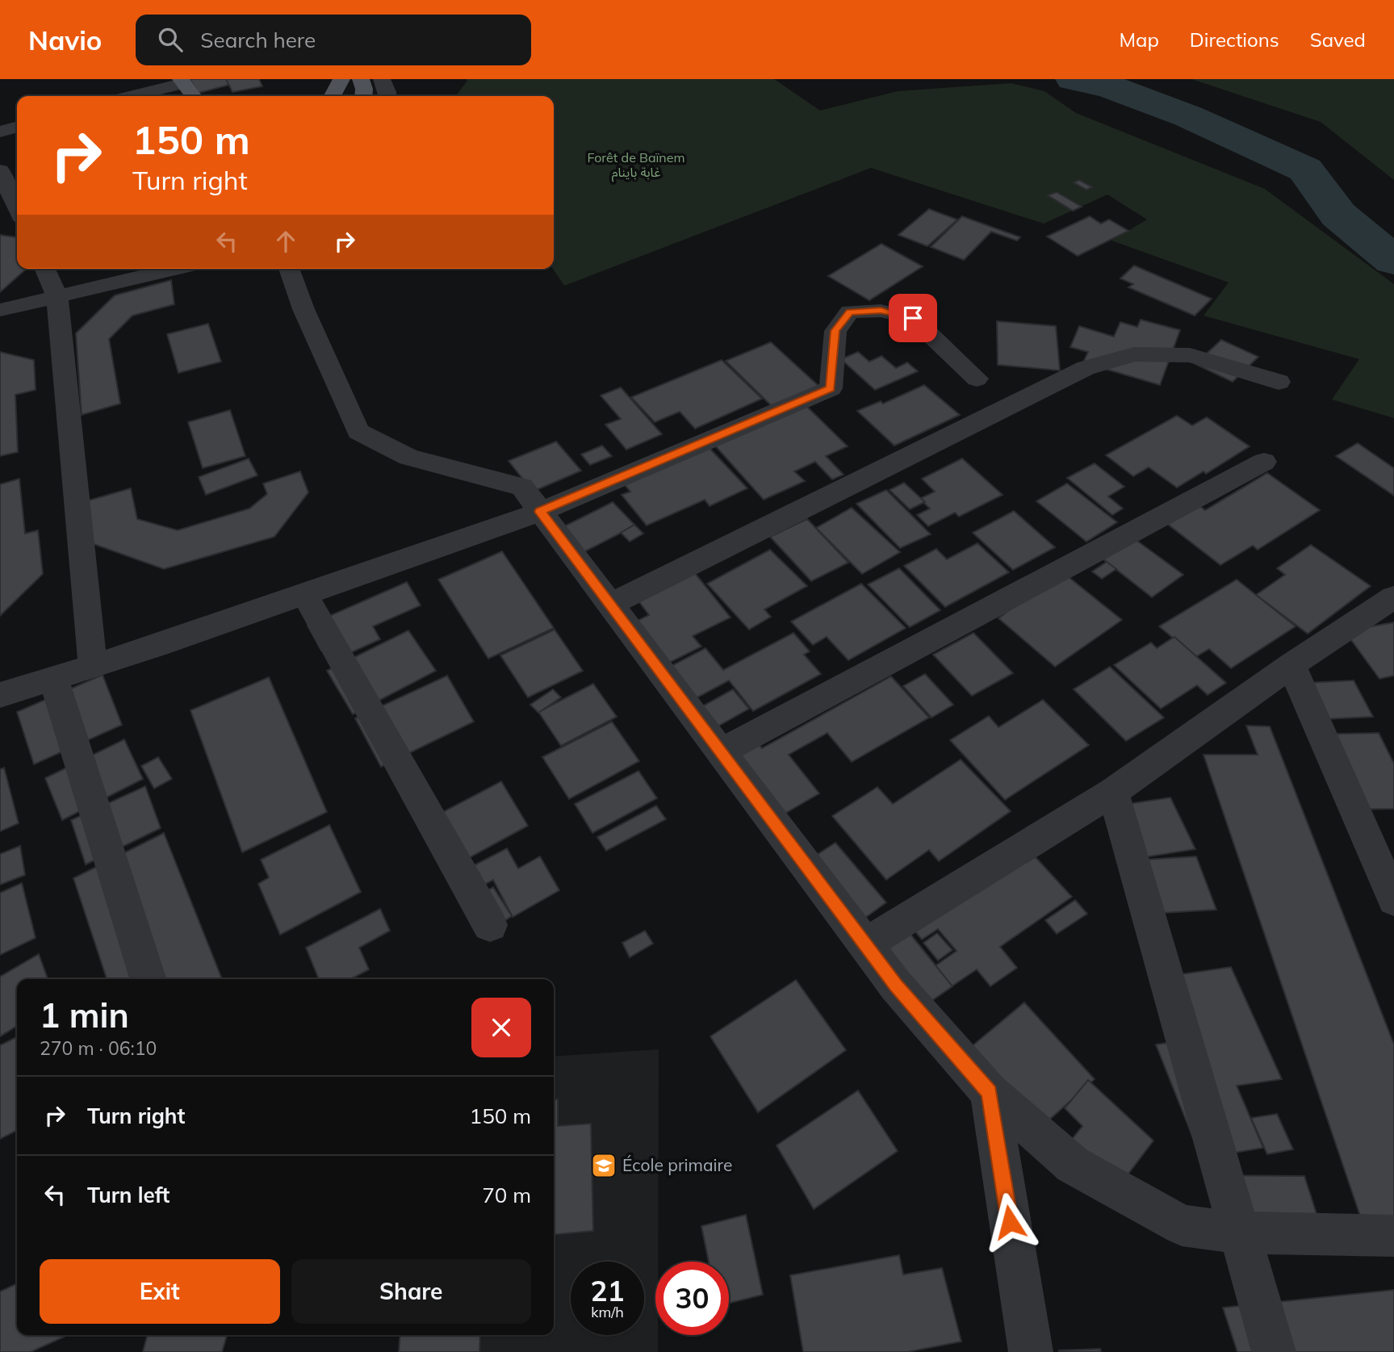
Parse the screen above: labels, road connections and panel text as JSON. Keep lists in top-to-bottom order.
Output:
{
  "parks": ["Forêt de Baïnem غابة باينام"],
  "places": {
    "school or university": ["École primaire"]
  },
  "page": {
    "header": "Navio",
    "search": "Search here",
    "nav": ["Map", "Directions", "Saved"],
    "turn": ["150 m", "Turn right"],
    "heading": ["1 min", "270 m · 06:10"],
    "list": [
      {
        "name": "Turn right",
        "value": "150 m"
      },
      {
        "name": "Turn left",
        "value": "70 m"
      }
    ],
    "buttons": ["Exit", "Share"],
    "speed": "21 km/h",
    "limit": "30"
  }
}
